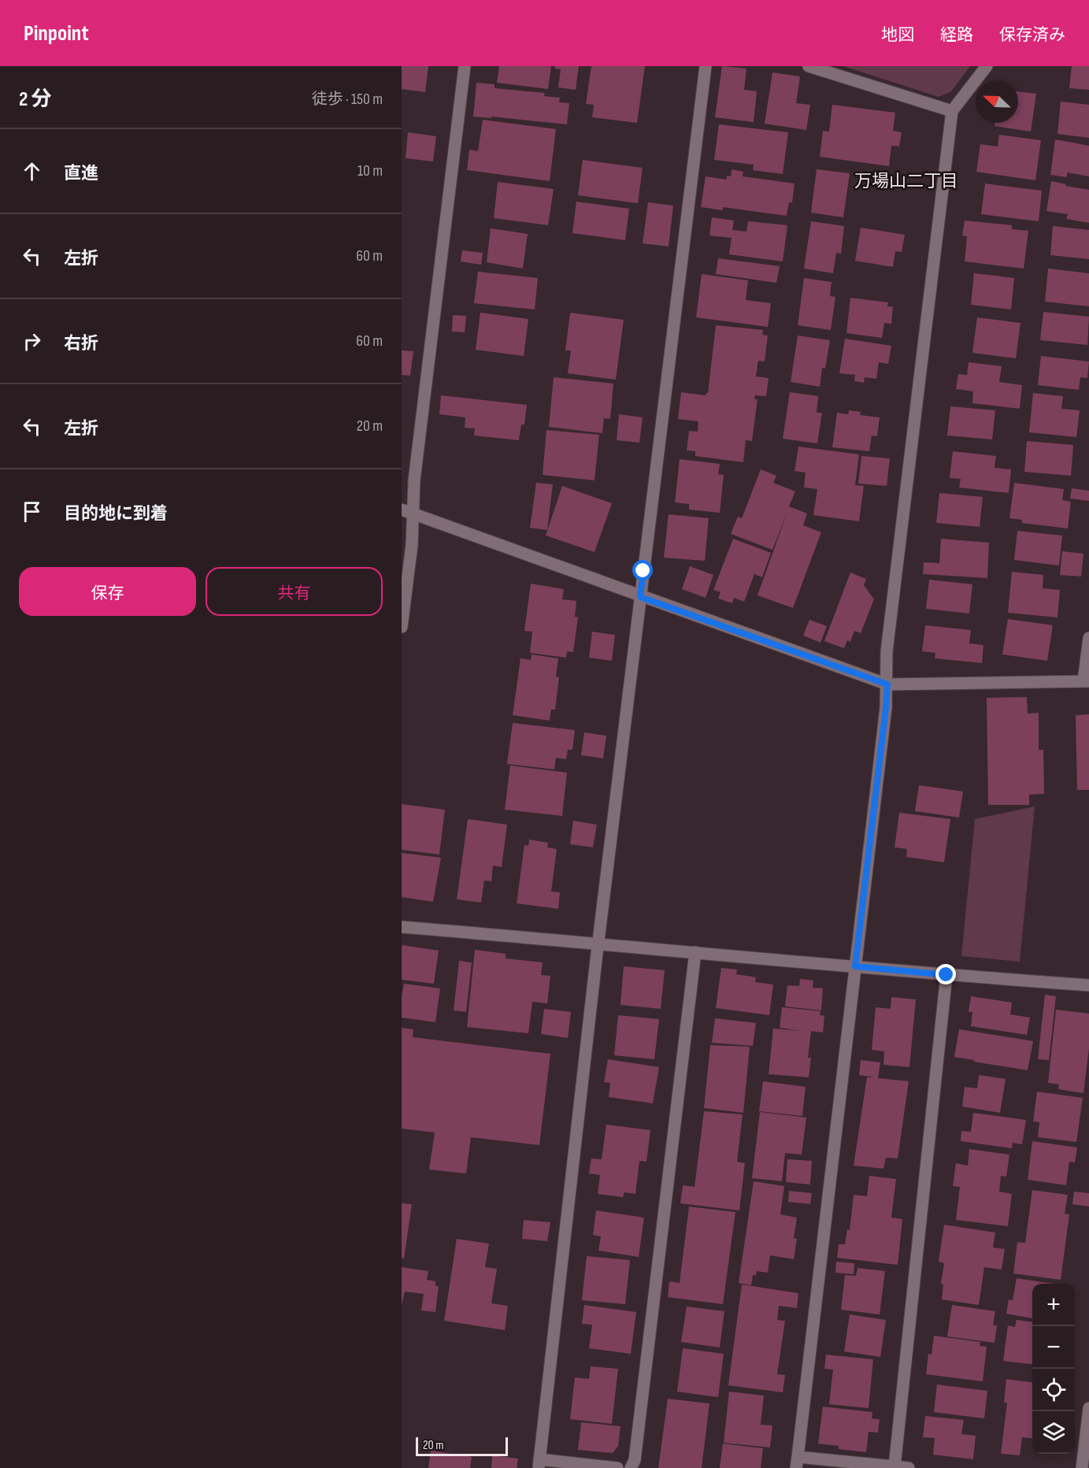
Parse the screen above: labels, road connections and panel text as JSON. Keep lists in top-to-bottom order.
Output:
{
  "districts": ["万場山二丁目"],
  "scale_bar": "20 m",
  "north": "top left",
  "page": {
    "header": "Pinpoint",
    "nav": ["地図", "経路", "保存済み"],
    "heading": ["2 分", "徒歩 · 150 m"],
    "list": [
      ["直進", "10 m"],
      ["左折", "60 m"],
      ["右折", "60 m"],
      ["左折", "20 m"],
      "目的地に到着"
    ],
    "buttons": ["保存", "共有"],
    "map_buttons": ["+", "−"],
    "scale": "20 m"
  }
}
